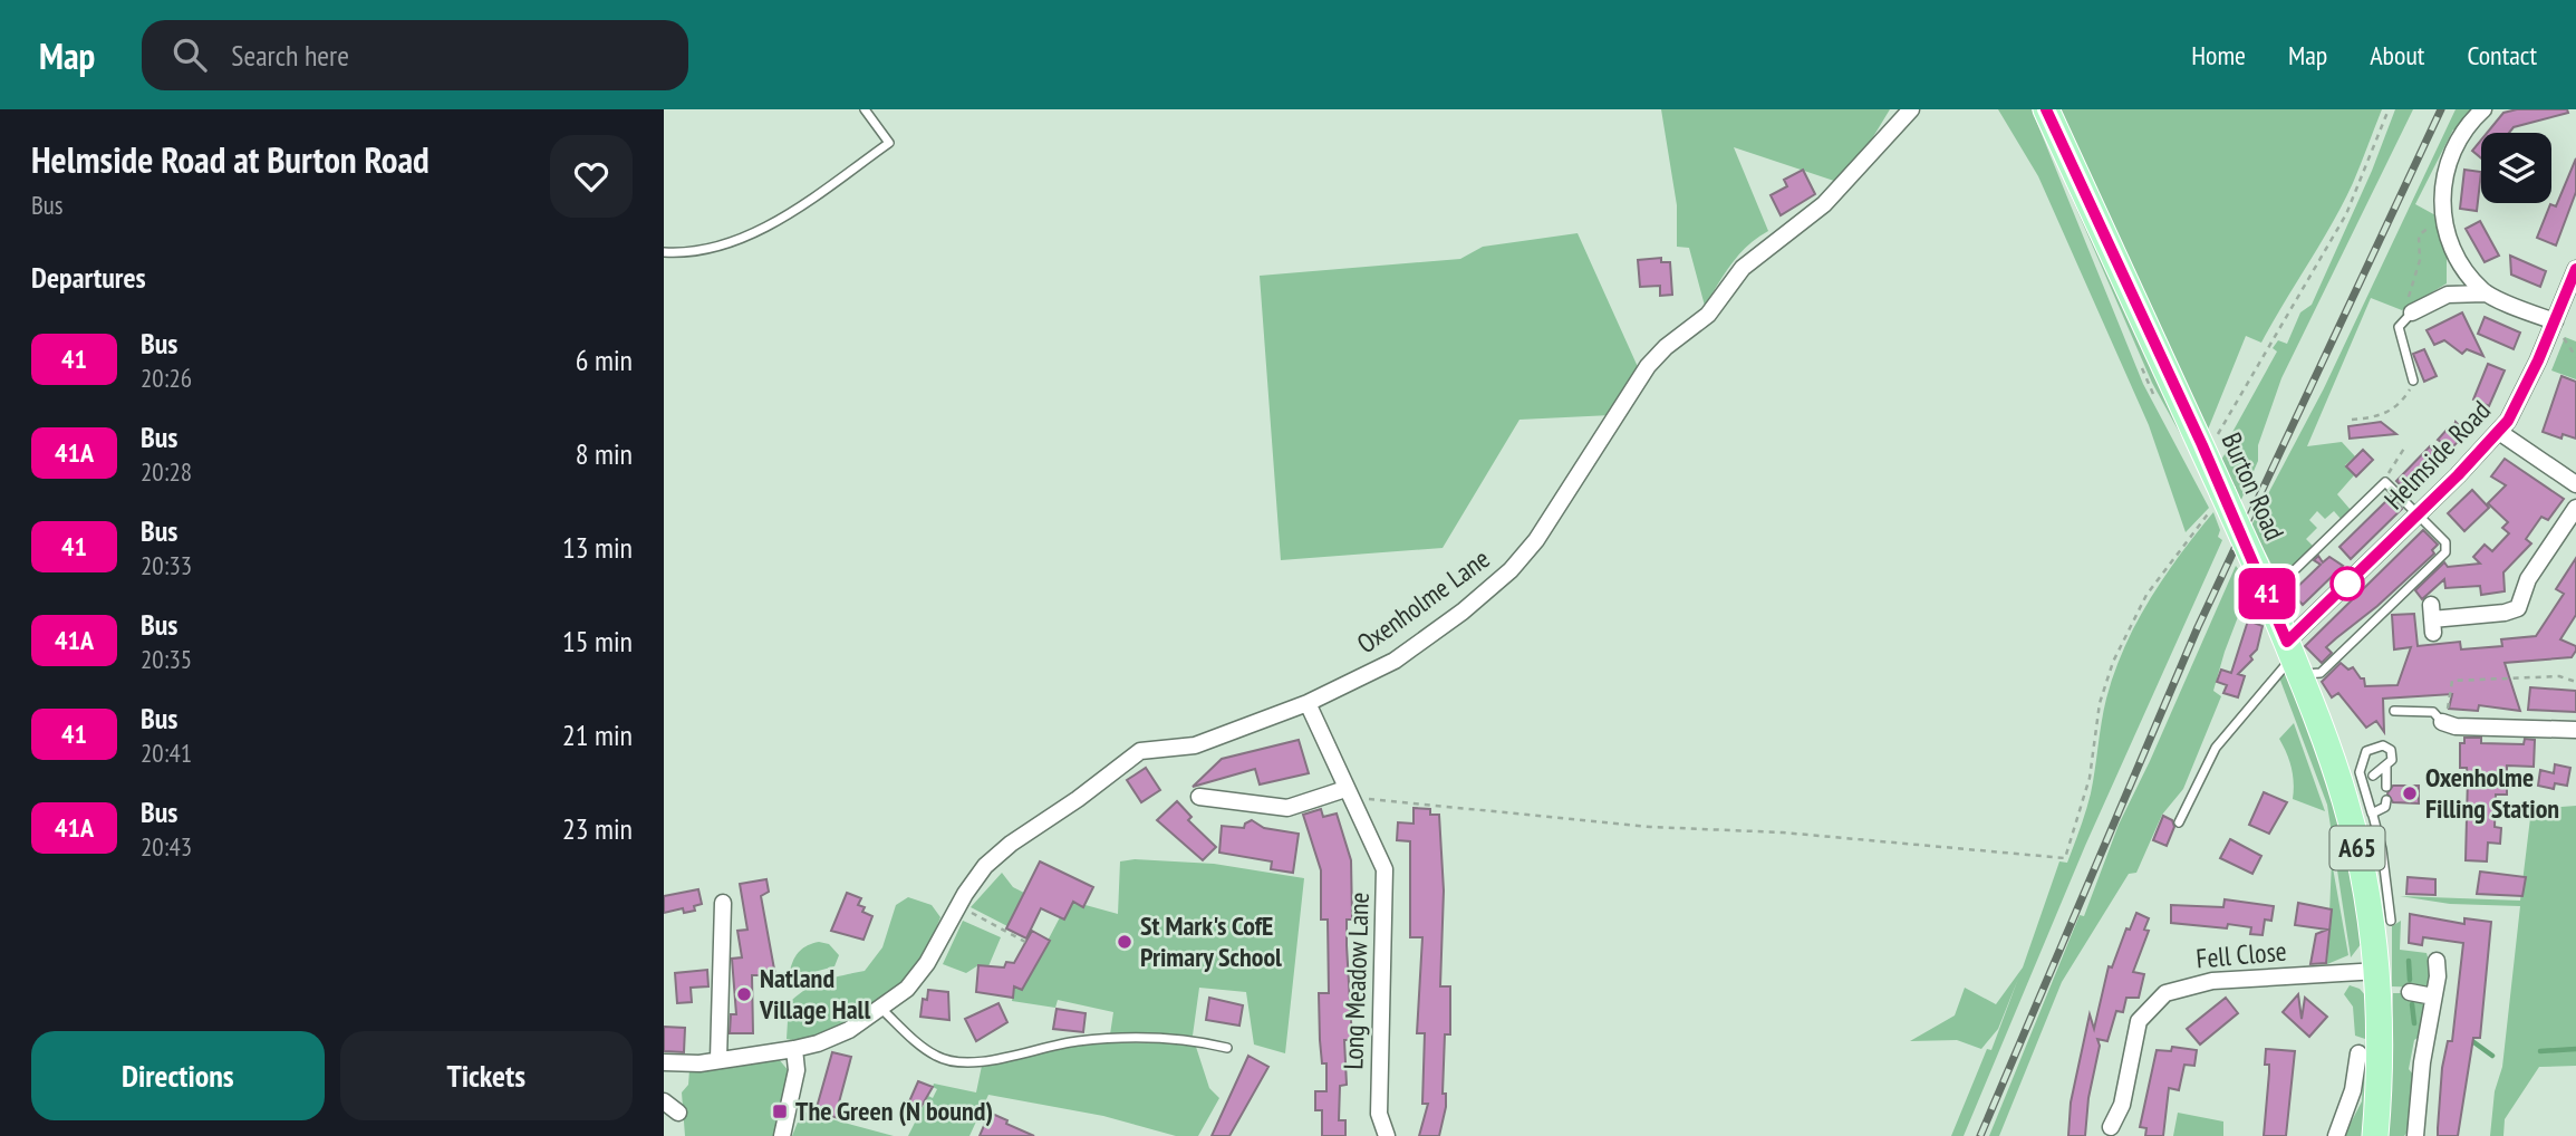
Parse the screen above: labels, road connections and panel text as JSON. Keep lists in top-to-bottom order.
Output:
{
  "streets": {
    "main road": ["Burton Road", "A65"],
    "street": [
      "Helmside Road",
      "Oxenholme Lane",
      "Fell Close",
      "Long Meadow Lane"
    ]
  },
  "crossings": [
    ["Helmside Road", "Burton Road"],
    ["Burton Road", "Fell Close"],
    ["Oxenholme Lane", "Long Meadow Lane"]
  ],
  "places": {
    "other": ["Oxenholme Filling Station", "St Mark's CofE Primary School", "Natland Village Hall"],
    "transit": ["The Green (N bound)"]
  },
  "lines": ["bus line 41"],
  "page": {
    "header": "Map",
    "search": "Search here",
    "nav": [
      "Home",
      "Map",
      "About",
      "Contact"
    ],
    "heading": [
      ["Helmside Road at Burton Road", "Bus"],
      "Departures"
    ],
    "on_map": "41",
    "list": [
      {
        "mark": "41",
        "name": "Bus",
        "note": "20:26",
        "value": "6 min"
      },
      {
        "mark": "41A",
        "name": "Bus",
        "note": "20:28",
        "value": "8 min"
      },
      {
        "mark": "41",
        "name": "Bus",
        "note": "20:33",
        "value": "13 min"
      },
      {
        "mark": "41A",
        "name": "Bus",
        "note": "20:35",
        "value": "15 min"
      },
      {
        "mark": "41",
        "name": "Bus",
        "note": "20:41",
        "value": "21 min"
      },
      {
        "mark": "41A",
        "name": "Bus",
        "note": "20:43",
        "value": "23 min"
      }
    ],
    "buttons": ["Directions", "Tickets"]
  }
}
